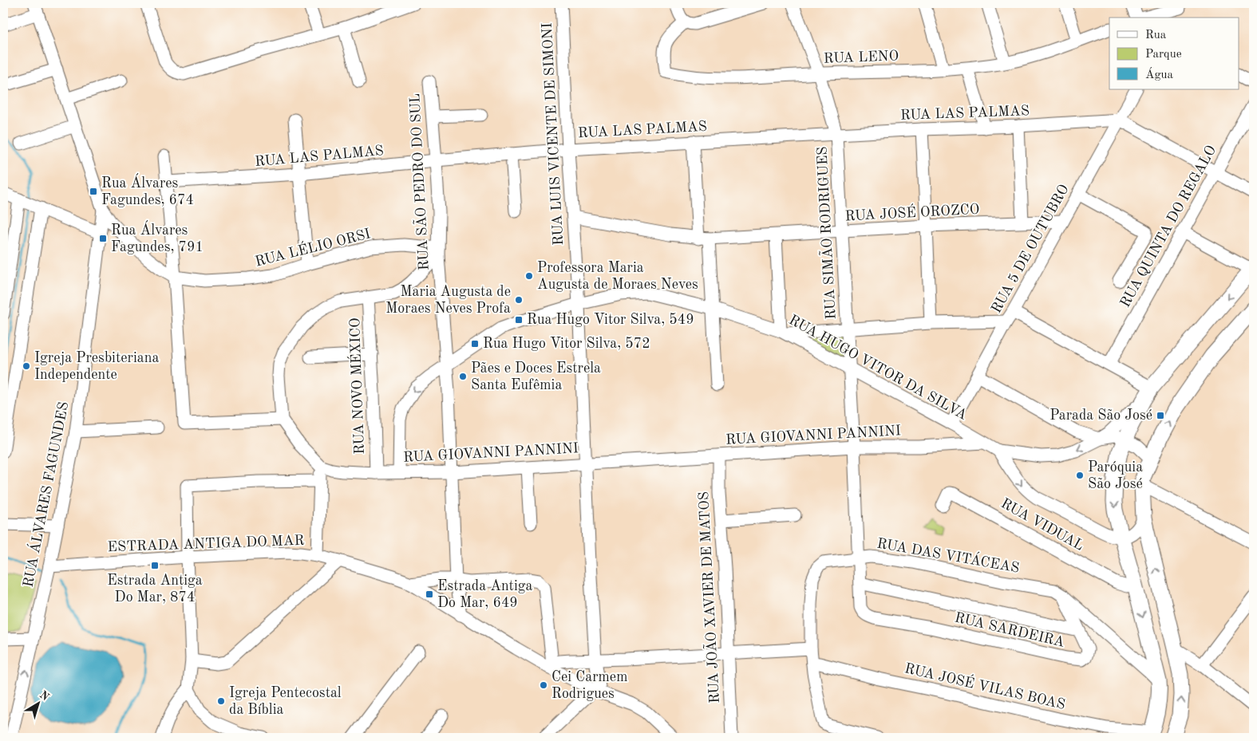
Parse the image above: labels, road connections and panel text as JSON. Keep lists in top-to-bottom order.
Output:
{
  "streets": {
    "street": [
      "RUA LENO",
      "RUA LAS PALMAS",
      "RUA LUIS VICENTE DE SIMONI",
      "RUA SÃO PEDRO DO SUL",
      "RUA JOSÉ OROZCO",
      "RUA QUINTA DO REGALO",
      "RUA SIMÃO RODRIGUES",
      "RUA LÉLIO ORSI",
      "RUA 5 DE OUTUBRO",
      "RUA HUGO VITOR DA SILVA",
      "RUA NOVO MÉXICO",
      "RUA GIOVANNI PANNINI",
      "RUA ÁLVARES FAGUNDES",
      "RUA VIDUAL",
      "ESTRADA ANTIGA DO MAR",
      "RUA DAS VITÁCEAS",
      "RUA JOÃO XAVIER DE MATOS",
      "RUA SARDEIRA",
      "RUA JOSÉ VILAS BOAS"
    ]
  },
  "crossings": [
    ["RUA LENO", "RUA SIMÃO RODRIGUES"],
    ["RUA LAS PALMAS", "RUA LUIS VICENTE DE SIMONI"],
    ["RUA LAS PALMAS", "RUA SÃO PEDRO DO SUL"],
    ["RUA LAS PALMAS", "RUA SIMÃO RODRIGUES"],
    ["RUA LAS PALMAS", "RUA 5 DE OUTUBRO"],
    ["RUA LUIS VICENTE DE SIMONI", "RUA JOSÉ OROZCO"],
    ["RUA LUIS VICENTE DE SIMONI", "RUA HUGO VITOR DA SILVA"],
    ["RUA LUIS VICENTE DE SIMONI", "RUA GIOVANNI PANNINI"],
    ["RUA LUIS VICENTE DE SIMONI", "ESTRADA ANTIGA DO MAR"],
    ["RUA SÃO PEDRO DO SUL", "RUA LÉLIO ORSI"],
    ["RUA SÃO PEDRO DO SUL", "RUA HUGO VITOR DA SILVA"],
    ["RUA SÃO PEDRO DO SUL", "RUA GIOVANNI PANNINI"],
    ["RUA SÃO PEDRO DO SUL", "ESTRADA ANTIGA DO MAR"],
    ["RUA JOSÉ OROZCO", "RUA SIMÃO RODRIGUES"],
    ["RUA JOSÉ OROZCO", "RUA 5 DE OUTUBRO"],
    ["RUA SIMÃO RODRIGUES", "RUA HUGO VITOR DA SILVA"],
    ["RUA SIMÃO RODRIGUES", "RUA GIOVANNI PANNINI"],
    ["RUA SIMÃO RODRIGUES", "RUA DAS VITÁCEAS"],
    ["RUA SIMÃO RODRIGUES", "RUA SARDEIRA"],
    ["RUA LÉLIO ORSI", "RUA ÁLVARES FAGUNDES"],
    ["RUA 5 DE OUTUBRO", "RUA HUGO VITOR DA SILVA"],
    ["RUA HUGO VITOR DA SILVA", "RUA GIOVANNI PANNINI"],
    ["RUA NOVO MÉXICO", "RUA GIOVANNI PANNINI"],
    ["RUA GIOVANNI PANNINI", "RUA JOÃO XAVIER DE MATOS"],
    ["RUA ÁLVARES FAGUNDES", "ESTRADA ANTIGA DO MAR"],
    ["RUA DAS VITÁCEAS", "RUA SARDEIRA"],
    ["RUA DAS VITÁCEAS", "RUA JOSÉ VILAS BOAS"]
  ],
  "places": {
    "transit": [
      "Rua Álvares Fagundes, 674",
      "Rua Álvares Fagundes, 791",
      "Rua Hugo Vitor Silva, 549",
      "Rua Hugo Vitor Silva, 572",
      "Parada São José",
      "Estrada Antiga Do Mar, 874",
      "Estrada Antiga Do Mar, 649"
    ],
    "other": [
      "Professora Maria Augusta de Moraes Neves",
      "Maria Augusta de Moraes Neves Profa",
      "Igreja Presbiteriana Independente",
      "Pães e Doces Estrela Santa Eufêmia",
      "Paróquia São José",
      "Cei Carmem Rodrigues",
      "Igreja Pentecostal da Bíblia"
    ]
  },
  "legend": ["Rua", "Parque", "Água"],
  "north": "top right"
}
